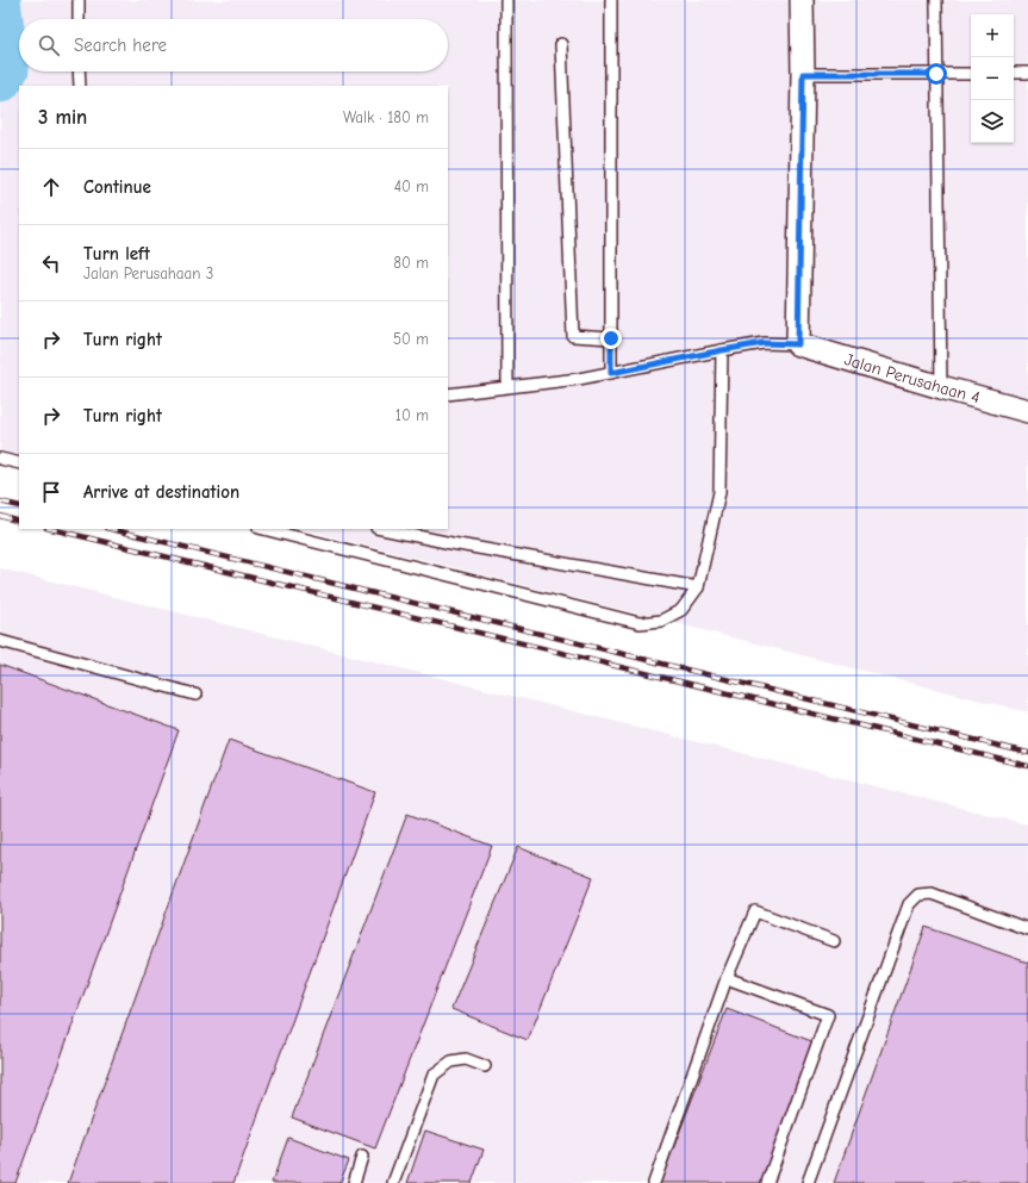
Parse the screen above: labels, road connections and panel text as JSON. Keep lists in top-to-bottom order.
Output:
{
  "streets": {
    "street": ["Jalan Perusahaan 4"]
  },
  "page": {
    "map_buttons": ["+", "−"],
    "search": "Search here",
    "heading": ["3 min", "Walk · 180 m"],
    "list": [
      ["Continue", "40 m"],
      ["Turn left", "Jalan Perusahaan 3", "80 m"],
      ["Turn right", "50 m"],
      ["Turn right", "10 m"],
      "Arrive at destination"
    ]
  }
}
